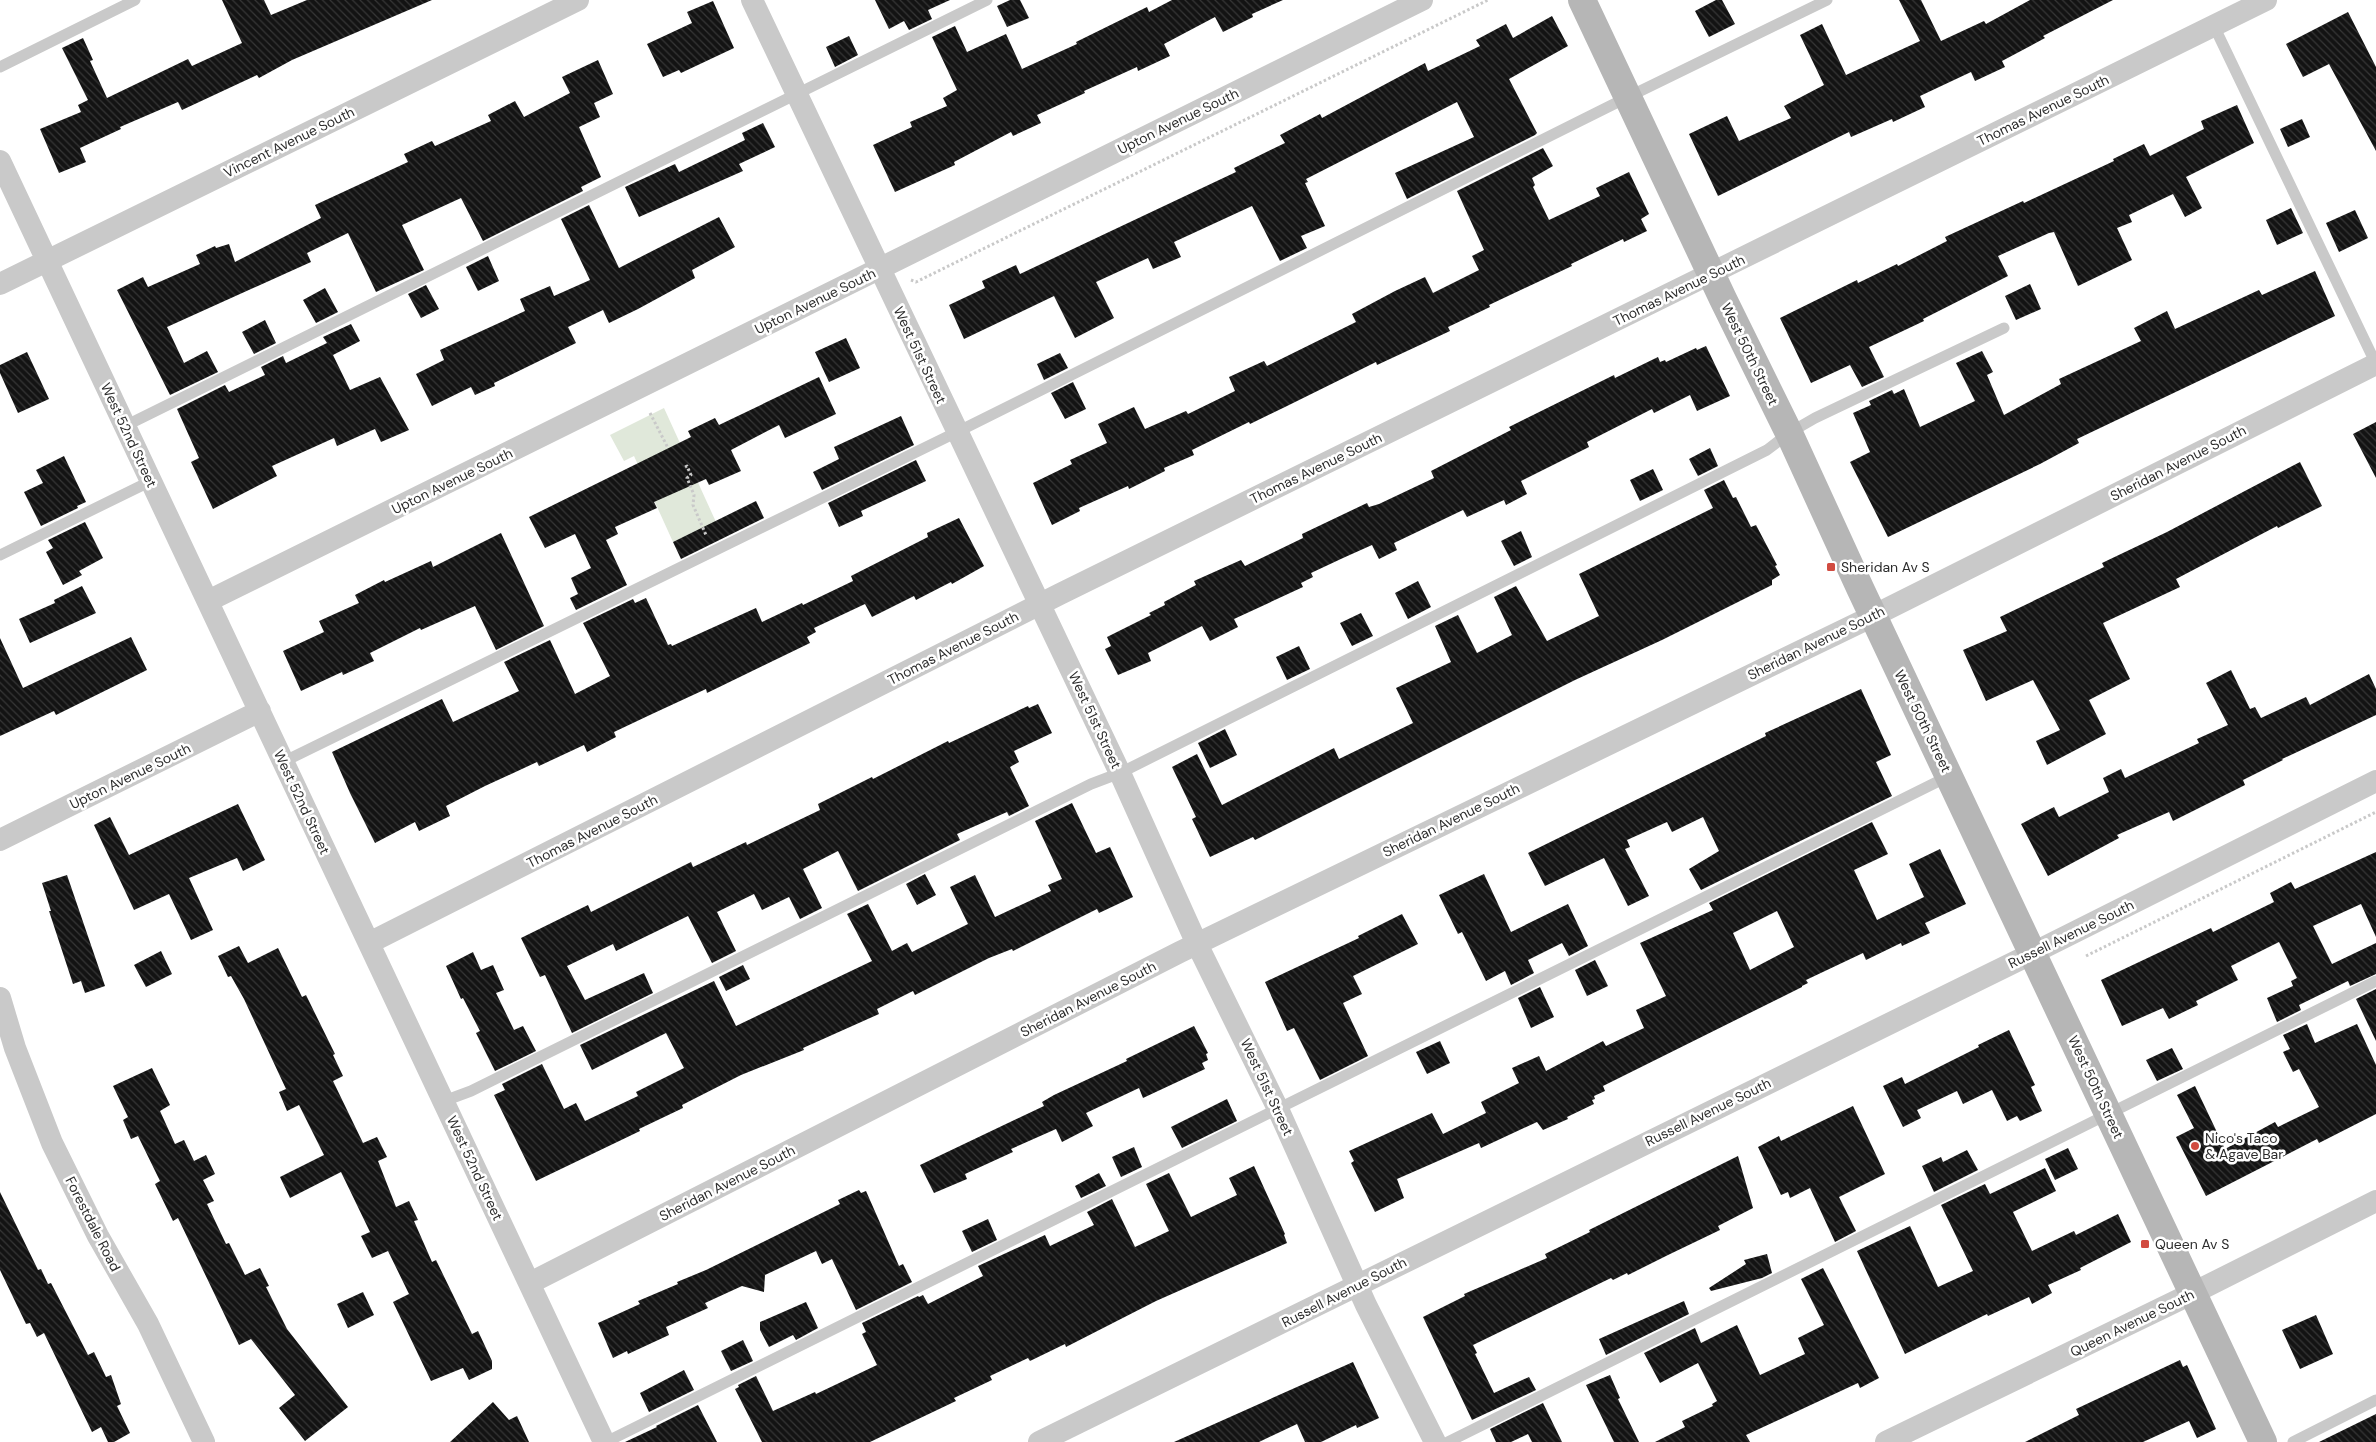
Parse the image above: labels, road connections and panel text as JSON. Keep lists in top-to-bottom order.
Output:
{
  "streets": {
    "main road": ["West 50th Street"],
    "street": [
      "Thomas Avenue South",
      "Upton Avenue South",
      "Vincent Avenue South",
      "West 51st Street",
      "West 52nd Street",
      "Sheridan Avenue South",
      "Russell Avenue South",
      "Forestdale Road",
      "Queen Avenue South"
    ]
  },
  "crossings": [
    ["Thomas Avenue South", "West 50th Street"],
    ["Thomas Avenue South", "West 51st Street"],
    ["Thomas Avenue South", "West 52nd Street"],
    ["Upton Avenue South", "West 51st Street"],
    ["Upton Avenue South", "West 52nd Street"],
    ["Vincent Avenue South", "West 52nd Street"],
    ["West 50th Street", "Sheridan Avenue South"],
    ["West 50th Street", "Russell Avenue South"],
    ["West 50th Street", "Queen Avenue South"],
    ["West 51st Street", "Sheridan Avenue South"],
    ["West 51st Street", "Russell Avenue South"],
    ["West 52nd Street", "Sheridan Avenue South"]
  ],
  "places": {
    "transit": ["Sheridan Av S", "Queen Av S"],
    "other": ["Nico's Taco & Agave Bar"]
  }
}
